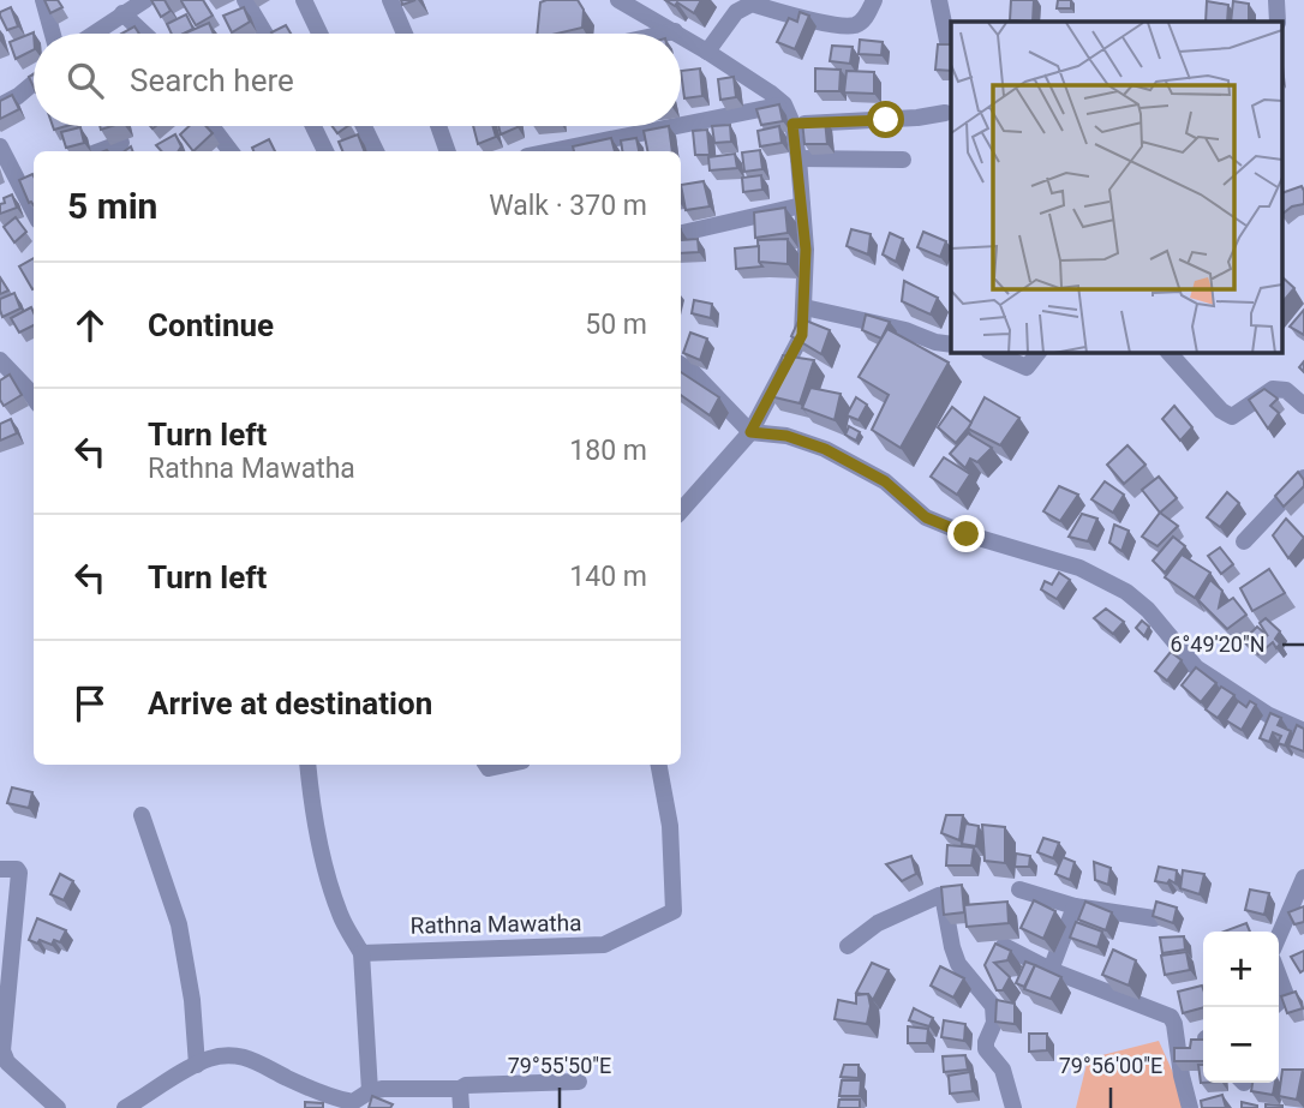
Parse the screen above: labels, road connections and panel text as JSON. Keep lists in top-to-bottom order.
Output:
{
  "streets": {
    "street": ["Rathna Mawatha"]
  },
  "page": {
    "search": "Search here",
    "heading": ["5 min", "Walk · 370 m"],
    "list": [
      ["Continue", "50 m"],
      ["Turn left", "Rathna Mawatha", "180 m"],
      ["Turn left", "140 m"],
      "Arrive at destination"
    ],
    "map_buttons": ["+", "−"]
  },
  "coordinates": ["6°49'20\"N", "79°55'50\"E", "79°56'00\"E"]
}
